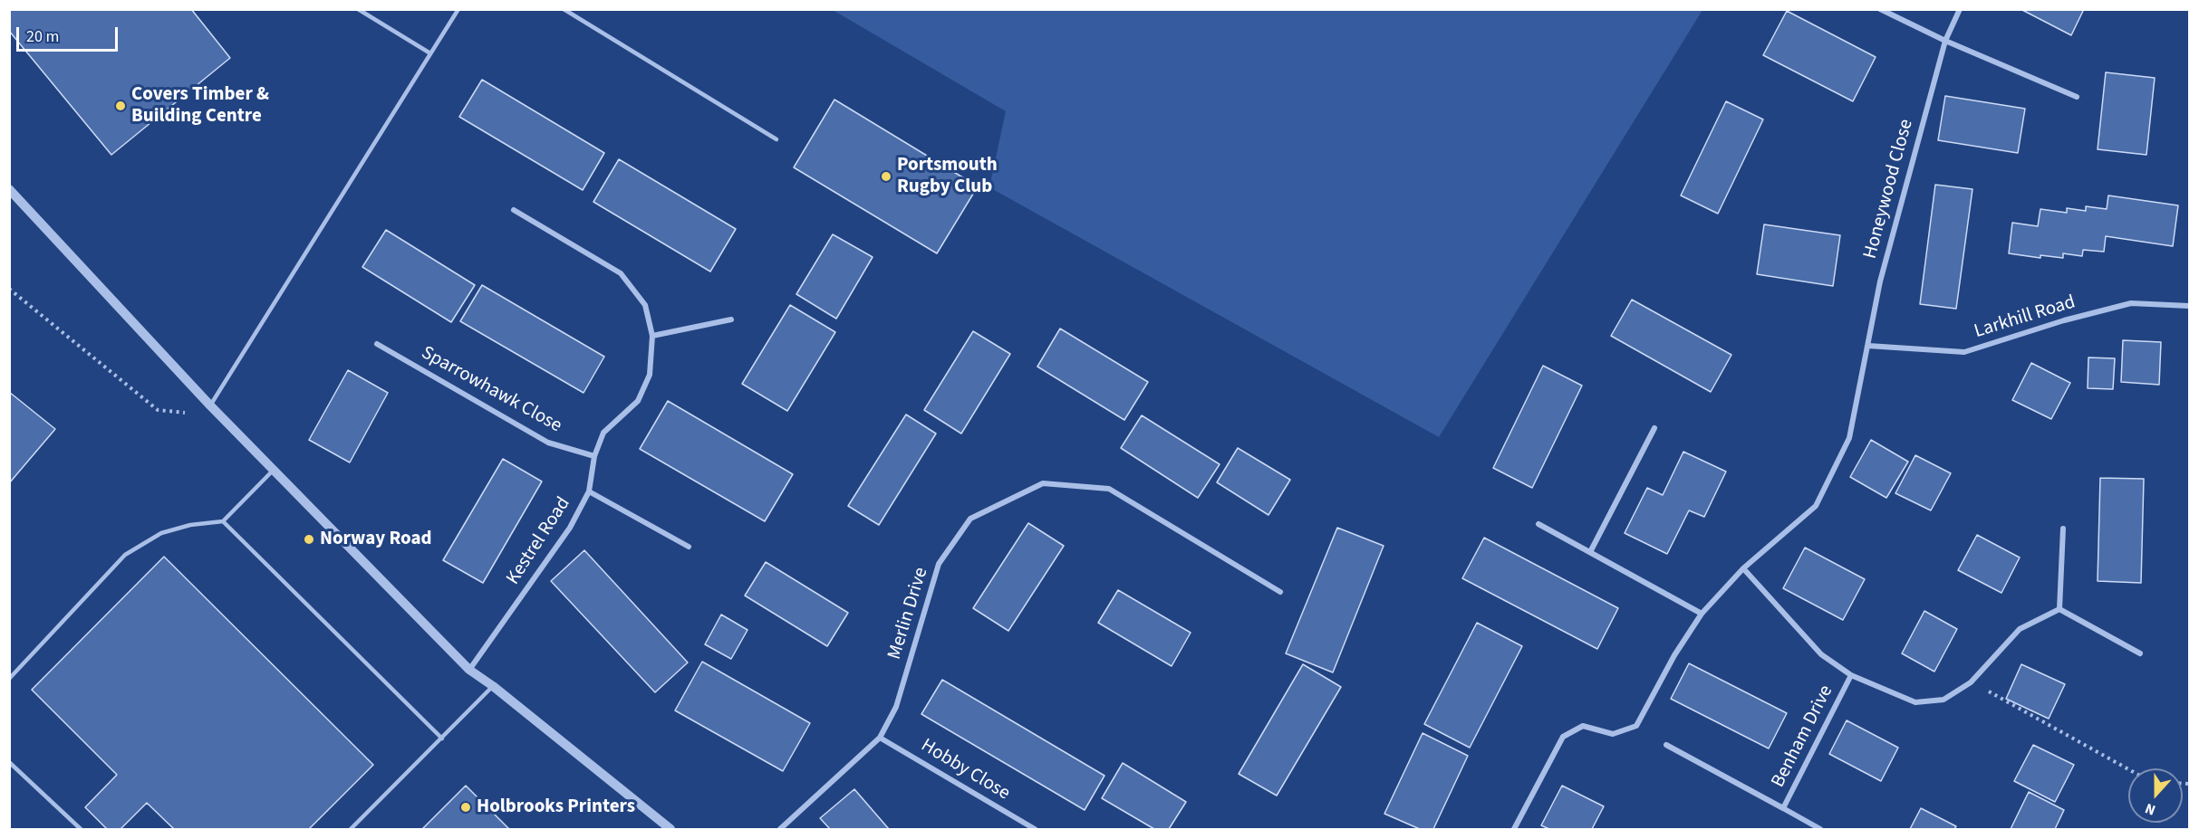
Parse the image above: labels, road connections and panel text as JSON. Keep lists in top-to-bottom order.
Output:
{
  "streets": {
    "street": [
      "Honeywood Close",
      "Larkhill Road",
      "Sparrowhawk Close",
      "Kestrel Road",
      "Merlin Drive",
      "Benham Drive",
      "Hobby Close"
    ]
  },
  "crossings": [
    ["Honeywood Close", "Larkhill Road"],
    ["Honeywood Close", "Benham Drive"],
    ["Sparrowhawk Close", "Kestrel Road"],
    ["Merlin Drive", "Hobby Close"]
  ],
  "places": [
    "Covers Timber & Building Centre",
    "Portsmouth Rugby Club",
    "Norway Road",
    "Holbrooks Printers"
  ],
  "scale_bar": "20 m",
  "north": "bottom"
}
